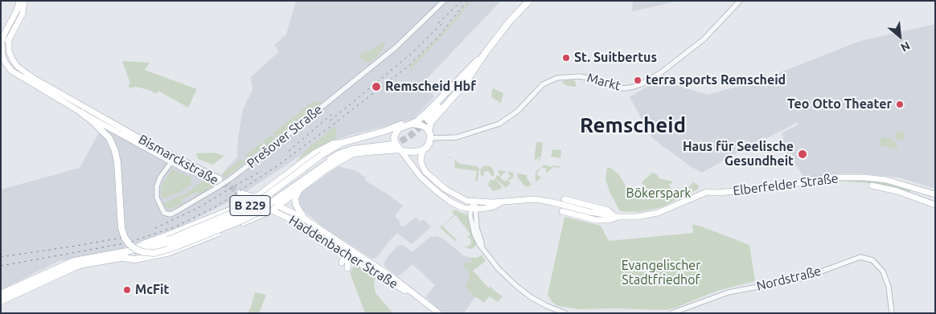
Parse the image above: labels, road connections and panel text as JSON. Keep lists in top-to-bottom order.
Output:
{
  "streets": {
    "main road": [
      "Bismarckstraße",
      "Elberfelder Straße",
      "B 229",
      "Haddenbacher Straße"
    ],
    "street": ["Markt", "Prešover Straße", "Nordstraße"]
  },
  "crossings": [
    ["Markt", "B 229"],
    ["Prešover Straße", "Bismarckstraße"],
    ["B 229", "Haddenbacher Straße"]
  ],
  "districts": ["Remscheid"],
  "parks": ["Bökerspark", "Evangelischer Stadtfriedhof"],
  "places": [
    "St. Suitbertus",
    "terra sports Remscheid",
    "Remscheid Hbf",
    "Teo Otto Theater",
    "Haus für Seelische Gesundheit",
    "McFit"
  ],
  "north": "bottom right"
}
